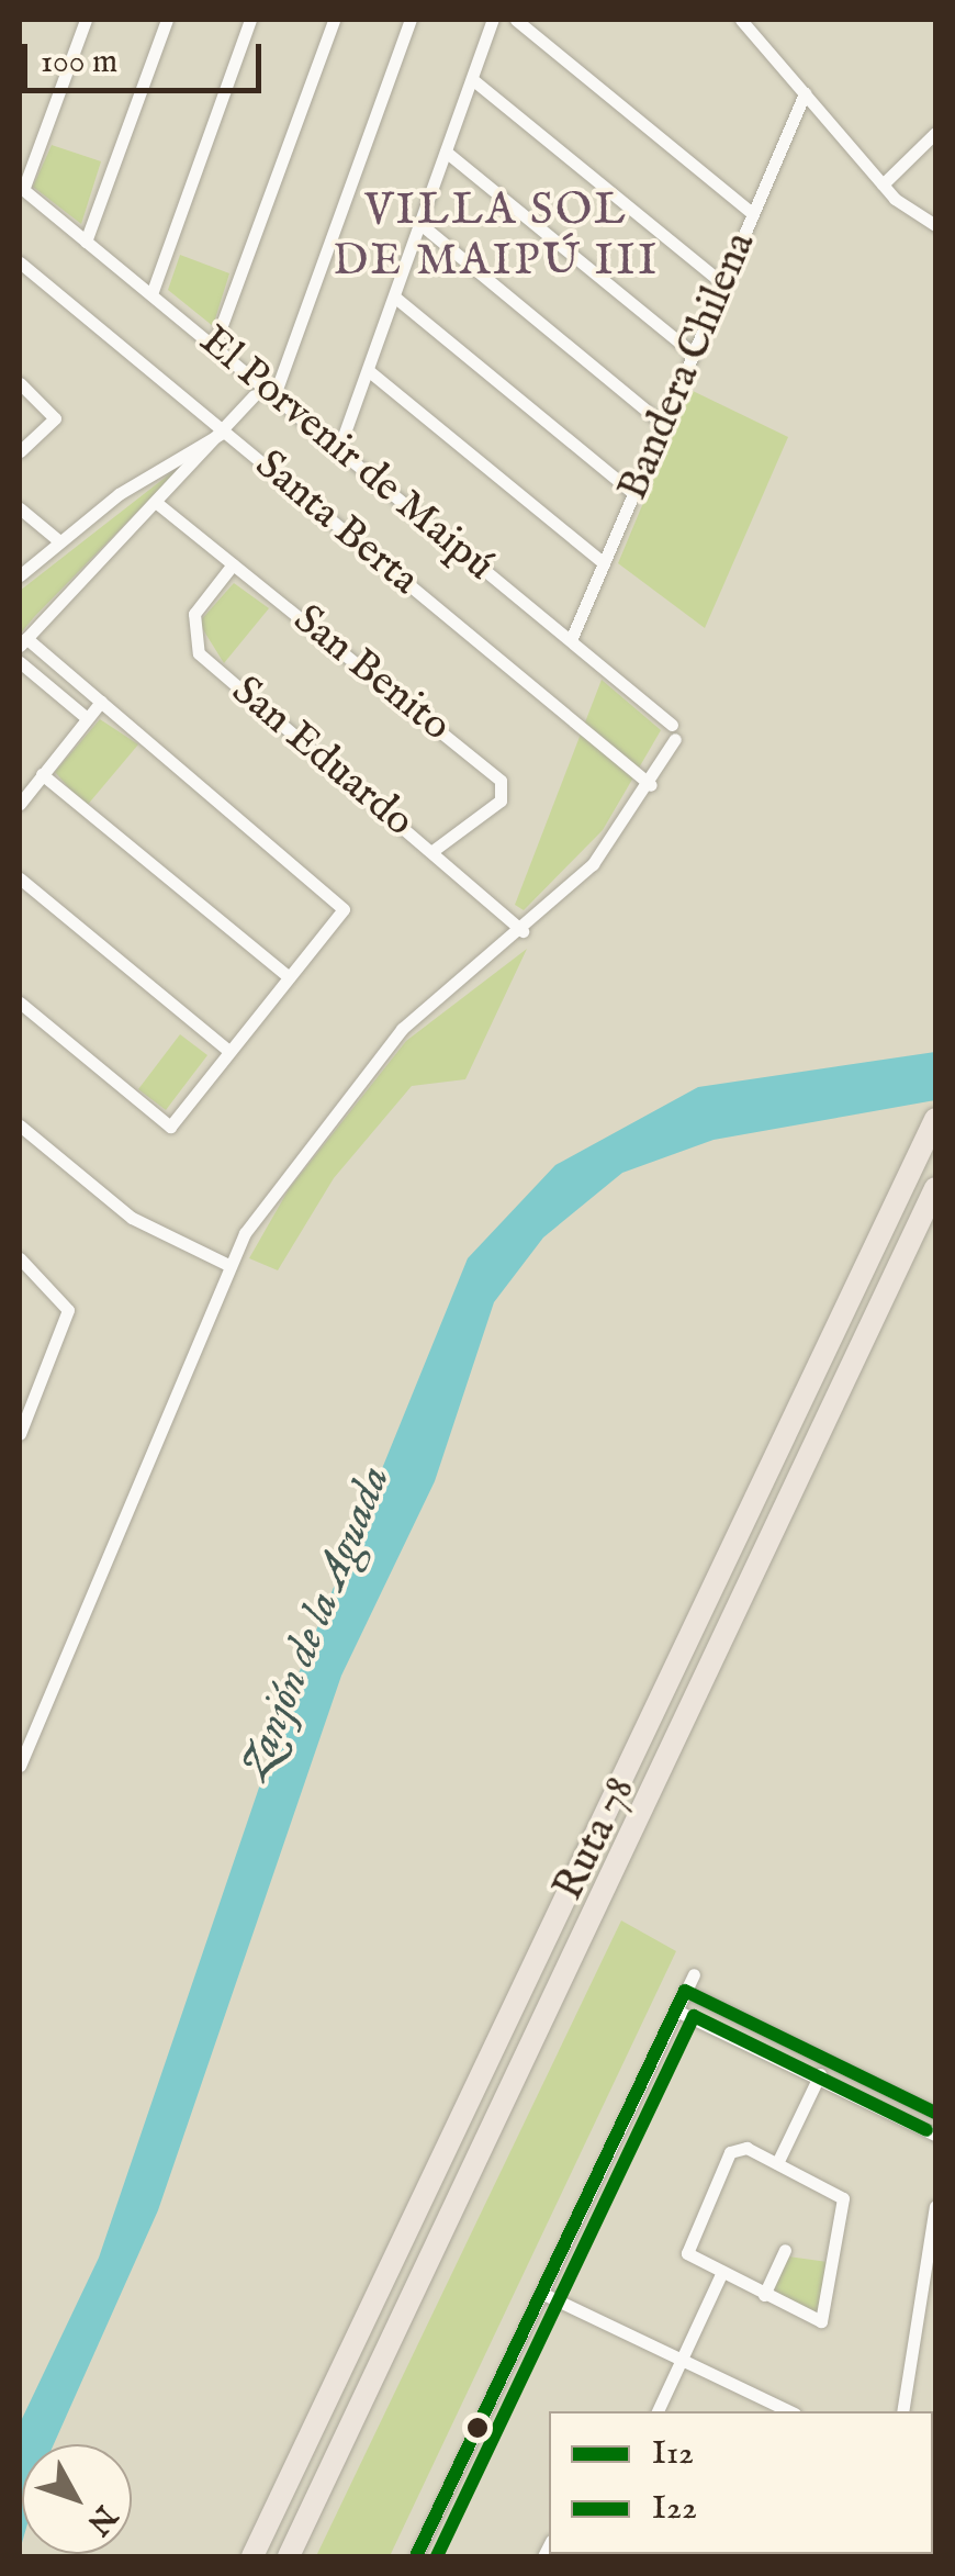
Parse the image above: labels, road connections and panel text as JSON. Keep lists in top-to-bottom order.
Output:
{
  "streets": {
    "highway": ["Ruta 78"],
    "street": [
      "Bandera Chilena",
      "El Porvenir de Maipú",
      "Santa Berta",
      "San Benito",
      "San Eduardo"
    ]
  },
  "crossings": [
    ["Bandera Chilena", "El Porvenir de Maipú"],
    ["El Porvenir de Maipú", "Santa Berta"],
    ["San Benito", "San Eduardo"]
  ],
  "districts": ["VILLA SOL DE MAIPÚ III"],
  "water": ["Zanjón de la Aguada"],
  "lines": ["transit line I12", "transit line I22"],
  "legend": ["I12", "I22"],
  "scale_bar": "100 m",
  "north": "bottom right"
}
